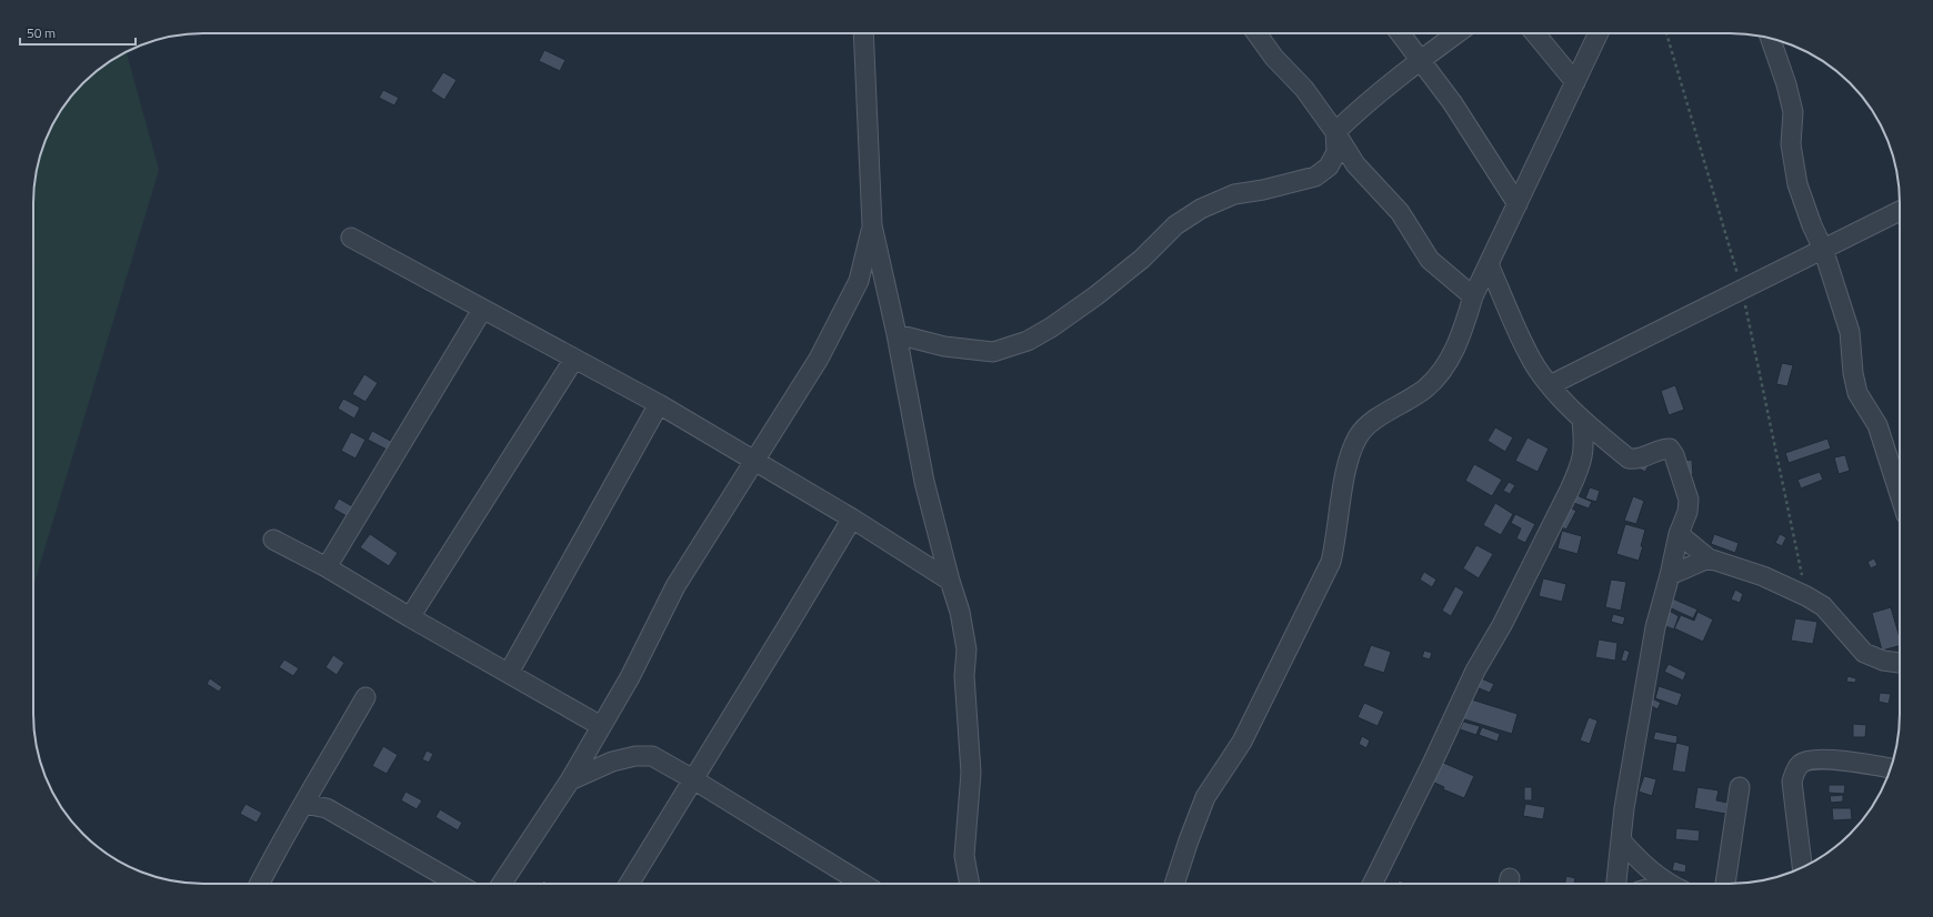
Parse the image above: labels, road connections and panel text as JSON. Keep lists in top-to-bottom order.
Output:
{
  "scale_bar": "50 m"
}
